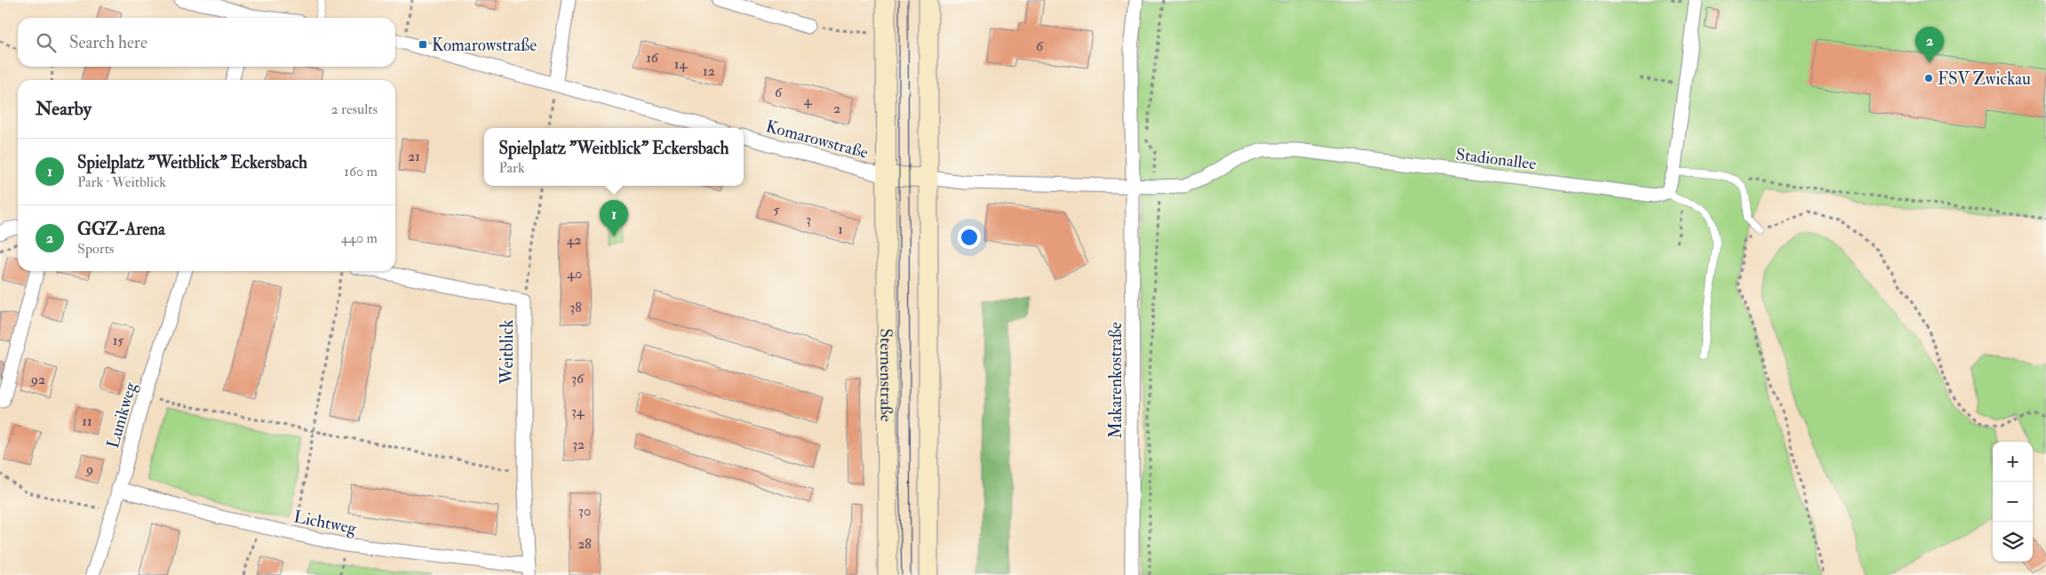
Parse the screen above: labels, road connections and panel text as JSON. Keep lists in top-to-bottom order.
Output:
{
  "streets": {
    "street": [
      "Komarowstraße",
      "Stadionallee",
      "Weitblick",
      "Sternenstraße",
      "Makarenkostraße",
      "Lunikweg",
      "Lichtweg"
    ]
  },
  "crossings": [
    ["Komarowstraße", "Sternenstraße"],
    ["Stadionallee", "Makarenkostraße"],
    ["Weitblick", "Lichtweg"],
    ["Lunikweg", "Lichtweg"]
  ],
  "places": {
    "transit": ["Komarowstraße"],
    "other": ["FSV Zwickau"]
  },
  "house_numbers": [
    "6",
    "16",
    "14",
    "12",
    "6",
    "4",
    "2",
    "21",
    "5",
    "3",
    "1",
    "42",
    "40",
    "38",
    "15",
    "36",
    "92",
    "34",
    "11",
    "32",
    "9",
    "30",
    "28"
  ],
  "page": {
    "search": "Search here",
    "pins": ["2", "1"],
    "heading": ["Nearby", "2 results"],
    "popup": ["Spielplatz \"Weitblick\" Eckersbach", "Park"],
    "list": [
      {
        "mark": "1",
        "name": "Spielplatz \"Weitblick\" Eckersbach",
        "note": "Park · Weitblick",
        "value": "160 m"
      },
      {
        "mark": "2",
        "name": "GGZ-Arena",
        "note": "Sports",
        "value": "440 m"
      }
    ],
    "map_buttons": ["+", "−"]
  }
}
